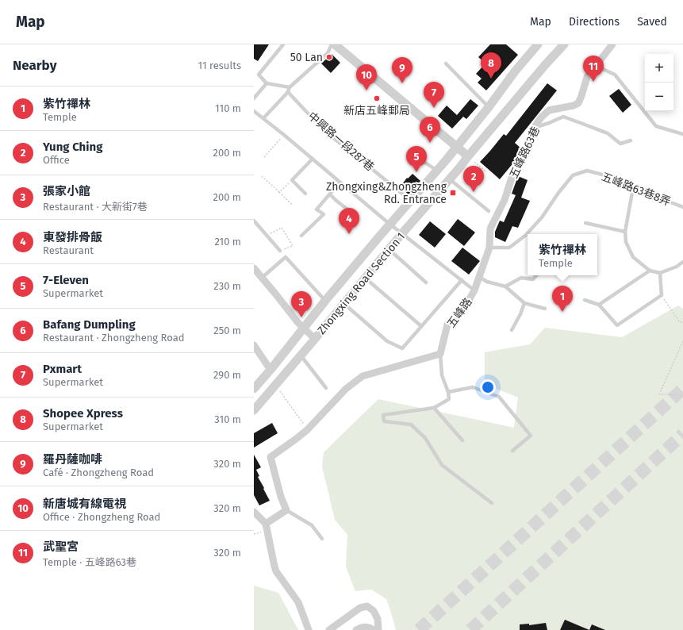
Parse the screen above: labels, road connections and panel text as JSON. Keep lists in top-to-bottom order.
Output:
{
  "streets": {
    "street": ["五峰路63巷", "Zhongxing Road Section 1", "五峰路"],
    "lane": ["中興路一段287巷", "五峰路63巷8弄"]
  },
  "crossings": [
    ["中興路一段287巷", "Zhongxing Road Section 1"],
    ["五峰路63巷", "五峰路63巷8弄"],
    ["五峰路63巷", "五峰路"],
    ["Zhongxing Road Section 1", "五峰路"]
  ],
  "places": {
    "other": ["50 Lan", "新店五峰郵局"],
    "transit": ["Zhongxing&Zhongzheng Rd. Entrance"]
  },
  "page": {
    "header": "Map",
    "nav": ["Map", "Directions", "Saved"],
    "heading": ["Nearby", "11 results"],
    "pins": [
      "8",
      "11",
      "9",
      "10",
      "7",
      "6",
      "5",
      "2",
      "4",
      "1",
      "3"
    ],
    "map_buttons": ["+", "−"],
    "list": [
      {
        "mark": "1",
        "name": "紫竹禪林",
        "note": "Temple",
        "value": "110 m"
      },
      {
        "mark": "2",
        "name": "Yung Ching",
        "note": "Office",
        "value": "200 m"
      },
      {
        "mark": "3",
        "name": "張家小館",
        "note": "Restaurant · 大新街7巷",
        "value": "200 m"
      },
      {
        "mark": "4",
        "name": "東發排骨飯",
        "note": "Restaurant",
        "value": "210 m"
      },
      {
        "mark": "5",
        "name": "7-Eleven",
        "note": "Supermarket",
        "value": "230 m"
      },
      {
        "mark": "6",
        "name": "Bafang Dumpling",
        "note": "Restaurant · Zhongzheng Road",
        "value": "250 m"
      },
      {
        "mark": "7",
        "name": "Pxmart",
        "note": "Supermarket",
        "value": "290 m"
      },
      {
        "mark": "8",
        "name": "Shopee Xpress",
        "note": "Supermarket",
        "value": "310 m"
      },
      {
        "mark": "9",
        "name": "羅丹薩咖啡",
        "note": "Café · Zhongzheng Road",
        "value": "320 m"
      },
      {
        "mark": "10",
        "name": "新唐城有線電視",
        "note": "Office · Zhongzheng Road",
        "value": "320 m"
      },
      {
        "mark": "11",
        "name": "武聖宮",
        "note": "Temple · 五峰路63巷",
        "value": "320 m"
      }
    ],
    "popup": ["紫竹禪林", "Temple"]
  }
}
